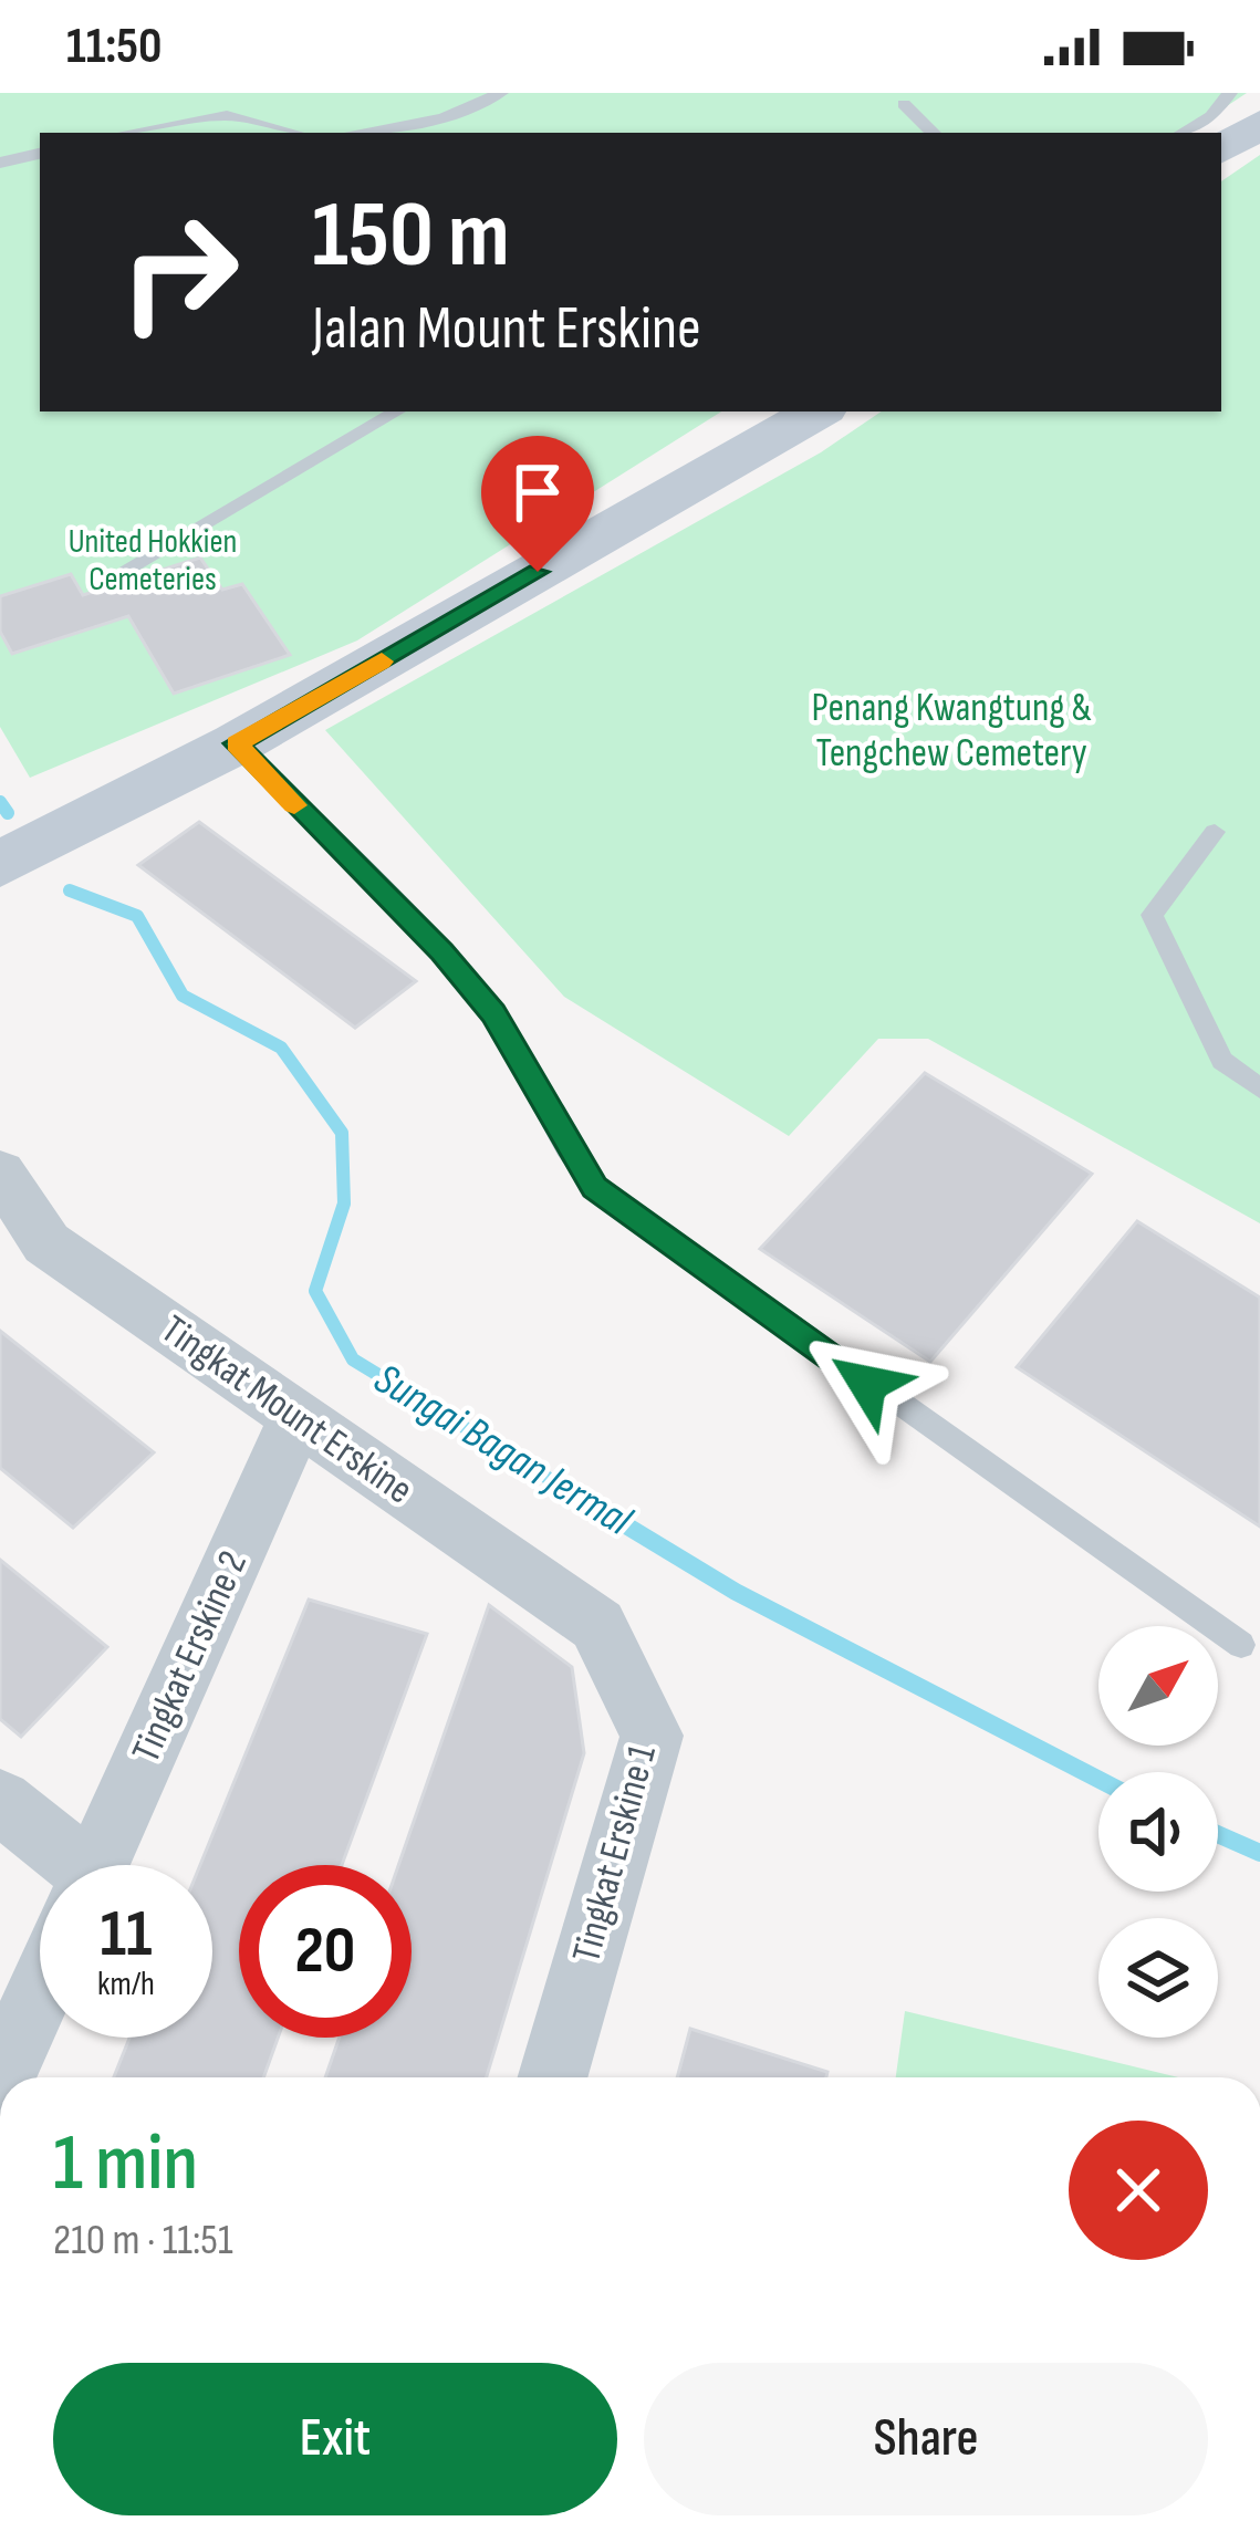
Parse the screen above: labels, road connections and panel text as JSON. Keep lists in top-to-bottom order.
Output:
{
  "streets": {
    "street": ["Tingkat Mount Erskine", "Tingkat Erskine 2", "Tingkat Erskine 1"]
  },
  "crossings": [
    ["Tingkat Mount Erskine", "Tingkat Erskine 2"],
    ["Tingkat Mount Erskine", "Tingkat Erskine 1"]
  ],
  "water": ["Sungai Bagan Jermal"],
  "parks": ["United Hokkien Cemeteries", "Penang Kwangtung & Tengchew Cemetery"],
  "north": "top right",
  "page": {
    "status": "11:50",
    "turn": ["150 m", "Jalan Mount Erskine"],
    "speed": "11 km/h",
    "limit": "20",
    "heading": ["1 min", "210 m · 11:51"],
    "buttons": ["Exit", "Share"]
  }
}
